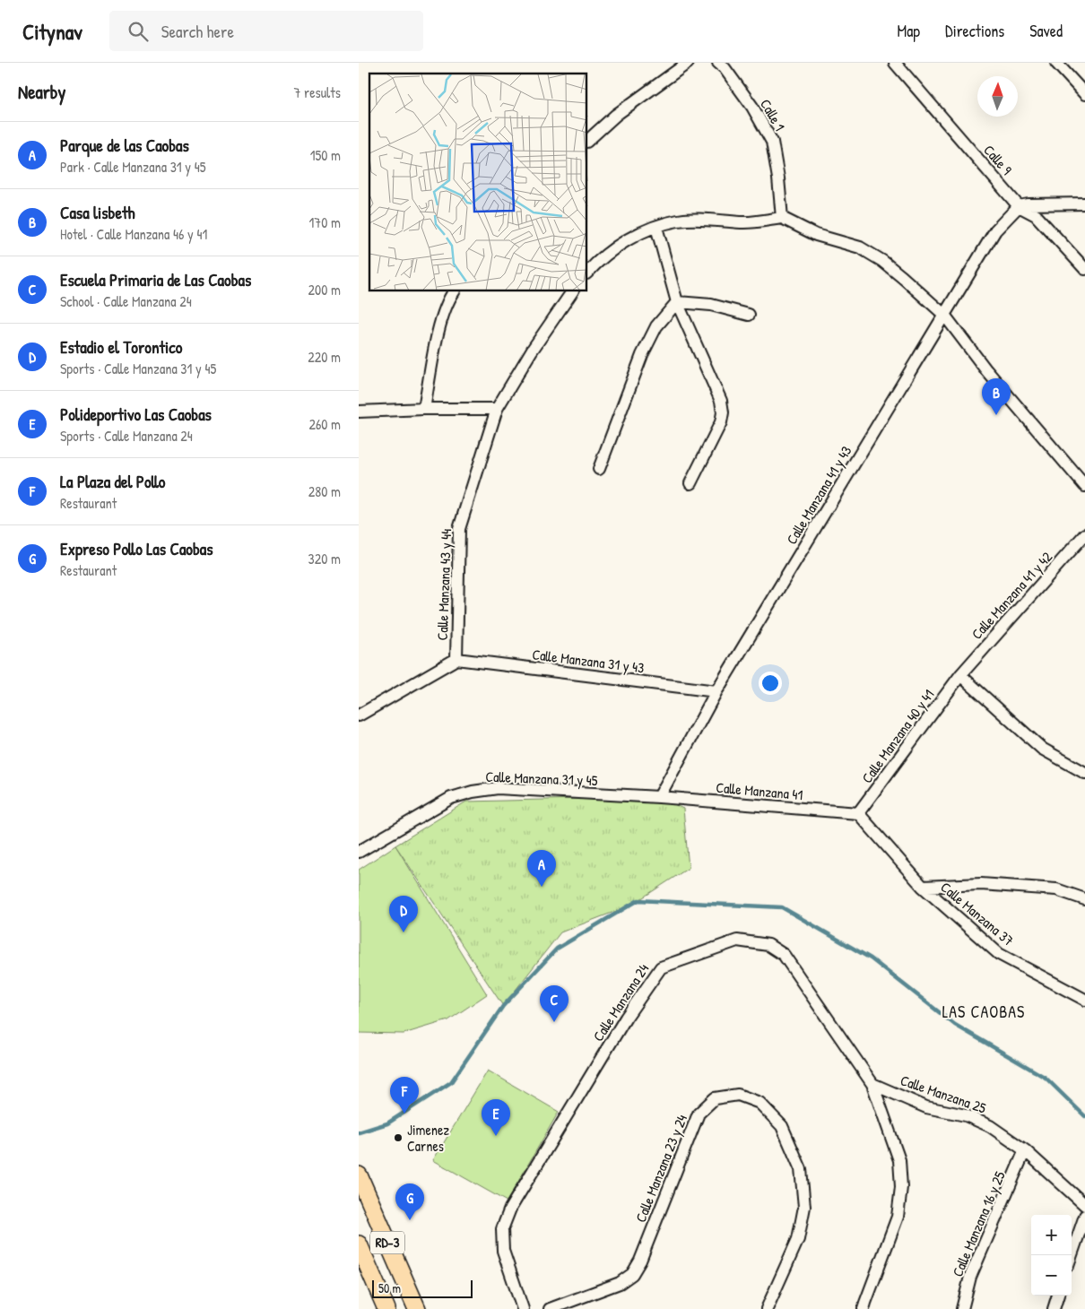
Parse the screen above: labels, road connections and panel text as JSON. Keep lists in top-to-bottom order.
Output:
{
  "streets": {
    "main road": ["RD-3"],
    "street": [
      "Calle 1",
      "Calle 9",
      "Calle Manzana 41 y 43",
      "Calle Manzana 43 y 44",
      "Calle Manzana 41 y 42",
      "Calle Manzana 31 y 43",
      "Calle Manzana 40 y 41",
      "Calle Manzana 31 y 45",
      "Calle Manzana 41",
      "Calle Manzana 37",
      "Calle Manzana 24",
      "Calle Manzana 25",
      "Calle Manzana 23 y 24",
      "Calle Manzana 16 y 25"
    ]
  },
  "crossings": [
    ["Calle 9", "Calle Manzana 41 y 43"],
    ["Calle Manzana 41 y 43", "Calle Manzana 31 y 43"],
    ["Calle Manzana 41 y 43", "Calle Manzana 31 y 45"],
    ["Calle Manzana 41 y 43", "Calle Manzana 41"],
    ["Calle Manzana 43 y 44", "Calle Manzana 31 y 43"],
    ["Calle Manzana 41 y 42", "Calle Manzana 40 y 41"],
    ["Calle Manzana 40 y 41", "Calle Manzana 41"],
    ["Calle Manzana 40 y 41", "Calle Manzana 37"],
    ["Calle Manzana 31 y 45", "Calle Manzana 41"],
    ["Calle Manzana 41", "Calle Manzana 37"],
    ["Calle Manzana 24", "Calle Manzana 25"],
    ["Calle Manzana 25", "Calle Manzana 16 y 25"]
  ],
  "districts": ["LAS CAOBAS"],
  "places": ["Jimenez Carnes"],
  "scale_bar": "50 m",
  "north": "top",
  "page": {
    "header": "Citynav",
    "search": "Search here",
    "nav": ["Map", "Directions", "Saved"],
    "heading": ["Nearby", "7 results"],
    "list": [
      {
        "mark": "A",
        "name": "Parque de las Caobas",
        "note": "Park · Calle Manzana 31 y 45",
        "value": "150 m"
      },
      {
        "mark": "B",
        "name": "Casa lisbeth",
        "note": "Hotel · Calle Manzana 46 y 41",
        "value": "170 m"
      },
      {
        "mark": "C",
        "name": "Escuela Primaria de Las Caobas",
        "note": "School · Calle Manzana 24",
        "value": "200 m"
      },
      {
        "mark": "D",
        "name": "Estadio el Torontico",
        "note": "Sports · Calle Manzana 31 y 45",
        "value": "220 m"
      },
      {
        "mark": "E",
        "name": "Polideportivo Las Caobas",
        "note": "Sports · Calle Manzana 24",
        "value": "260 m"
      },
      {
        "mark": "F",
        "name": "La Plaza del Pollo",
        "note": "Restaurant",
        "value": "280 m"
      },
      {
        "mark": "G",
        "name": "Expreso Pollo Las Caobas",
        "note": "Restaurant",
        "value": "320 m"
      }
    ],
    "pins": [
      "B",
      "A",
      "D",
      "C",
      "F",
      "E",
      "G"
    ],
    "map_buttons": ["+", "−"],
    "scale": "50 m"
  }
}
